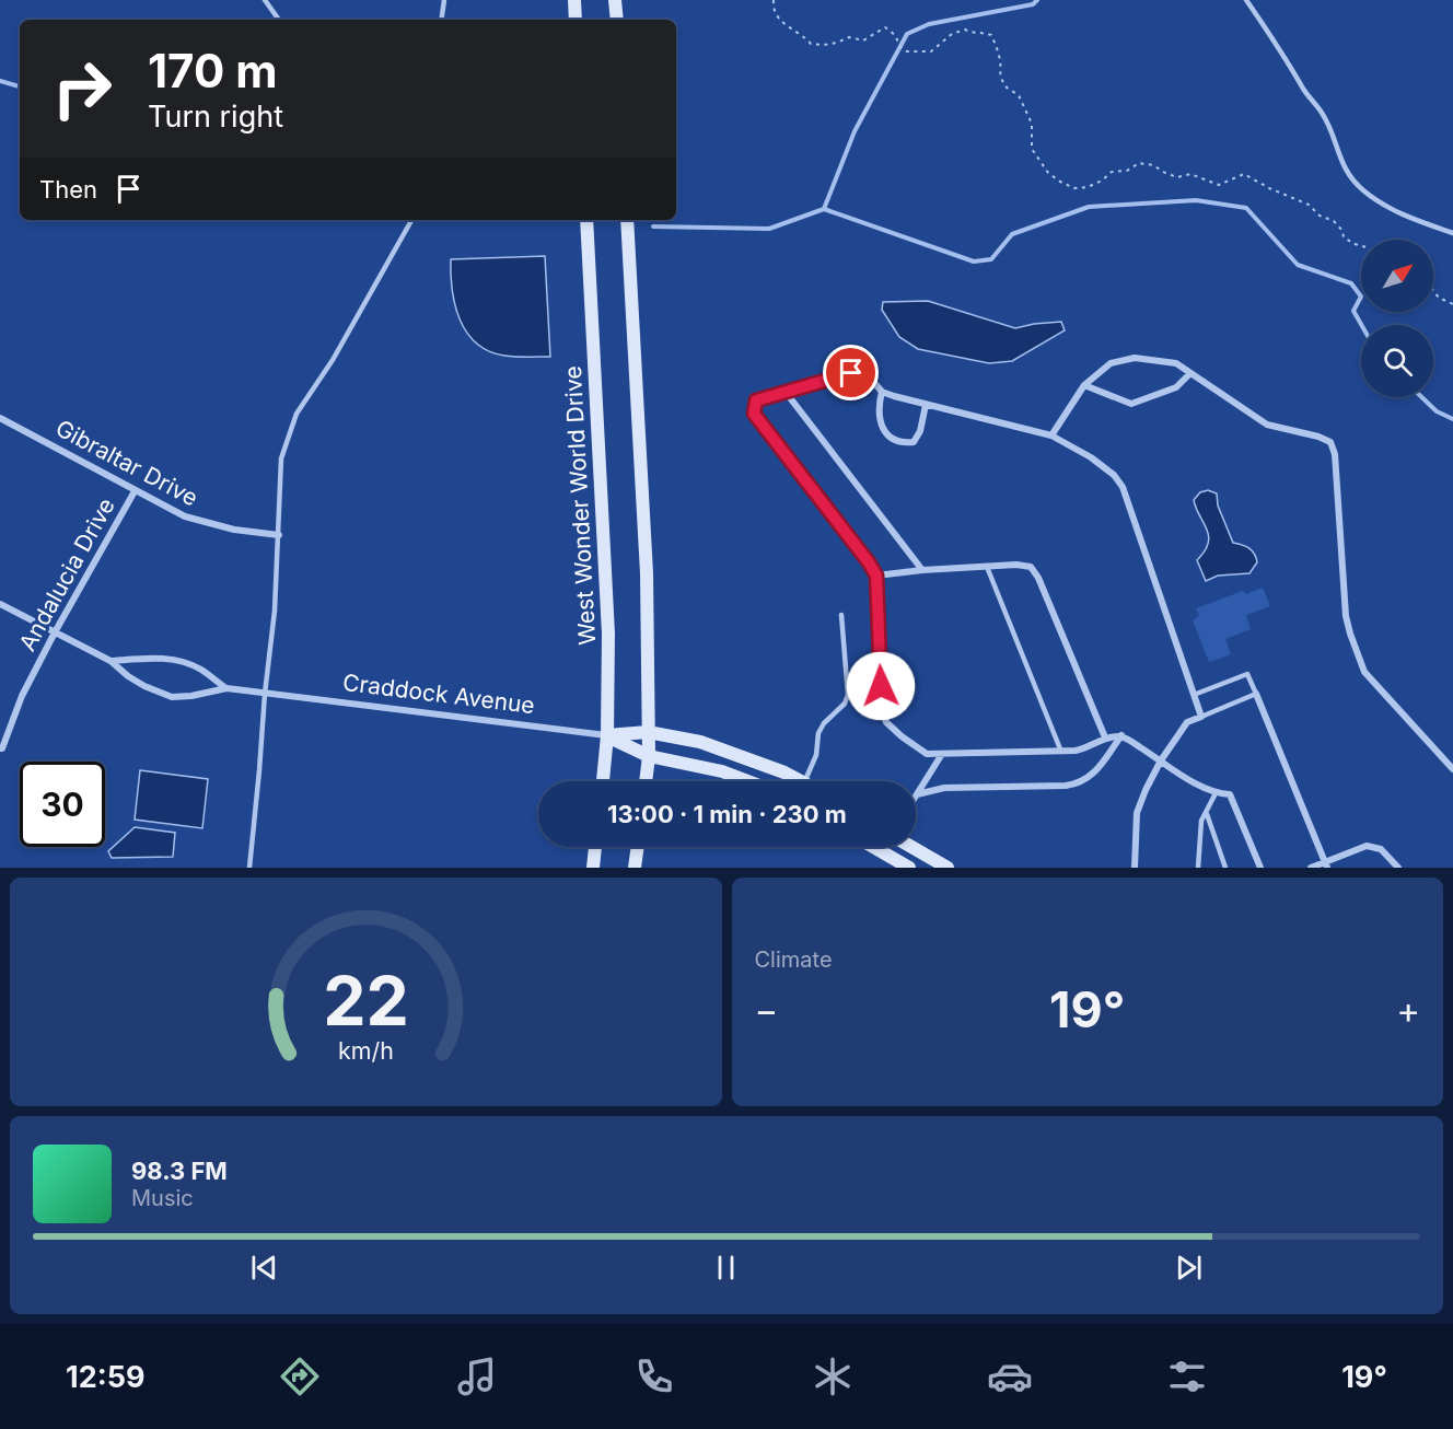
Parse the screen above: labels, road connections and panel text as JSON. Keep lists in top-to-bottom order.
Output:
{
  "streets": {
    "main road": ["West Wonder World Drive", "Craddock Avenue"],
    "street": ["Gibraltar Drive", "Andalucia Drive"]
  },
  "crossings": [
    ["Gibraltar Drive", "Andalucia Drive"],
    ["West Wonder World Drive", "Craddock Avenue"]
  ],
  "north": "top right",
  "page": {
    "turn": ["170 m", "Turn right"],
    "then": "Then",
    "limit": "30",
    "trip": "13:00 · 1 min · 230 m",
    "tile": "Climate",
    "heat": ["−", "19°", "+"],
    "song": ["98.3 FM", "Music"],
    "tabs": ["12:59", "19°"],
    "gauge": ["22", "km/h"]
  }
}
